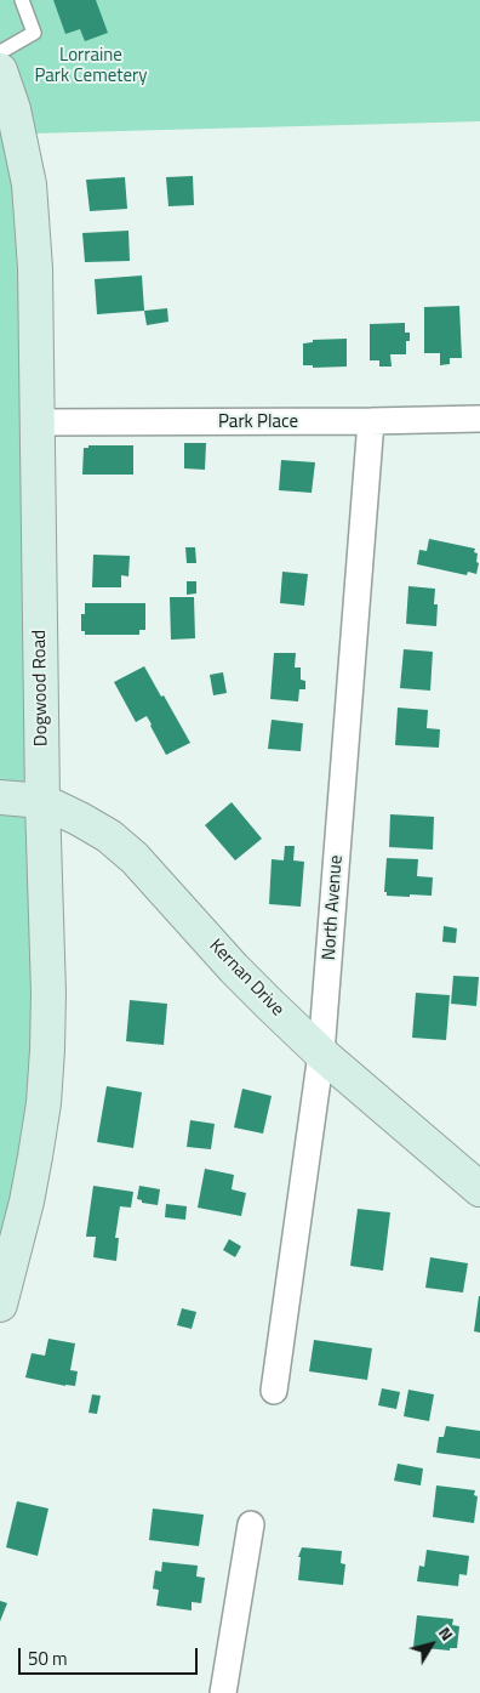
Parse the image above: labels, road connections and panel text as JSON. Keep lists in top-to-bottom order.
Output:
{
  "streets": {
    "street": [
      "Park Place",
      "Dogwood Road",
      "North Avenue",
      "Kernan Drive"
    ]
  },
  "crossings": [
    ["Park Place", "Dogwood Road"],
    ["Park Place", "North Avenue"],
    ["Dogwood Road", "Kernan Drive"],
    ["North Avenue", "Kernan Drive"]
  ],
  "parks": ["Lorraine Park Cemetery"],
  "scale_bar": "50 m",
  "north": "top right"
}
